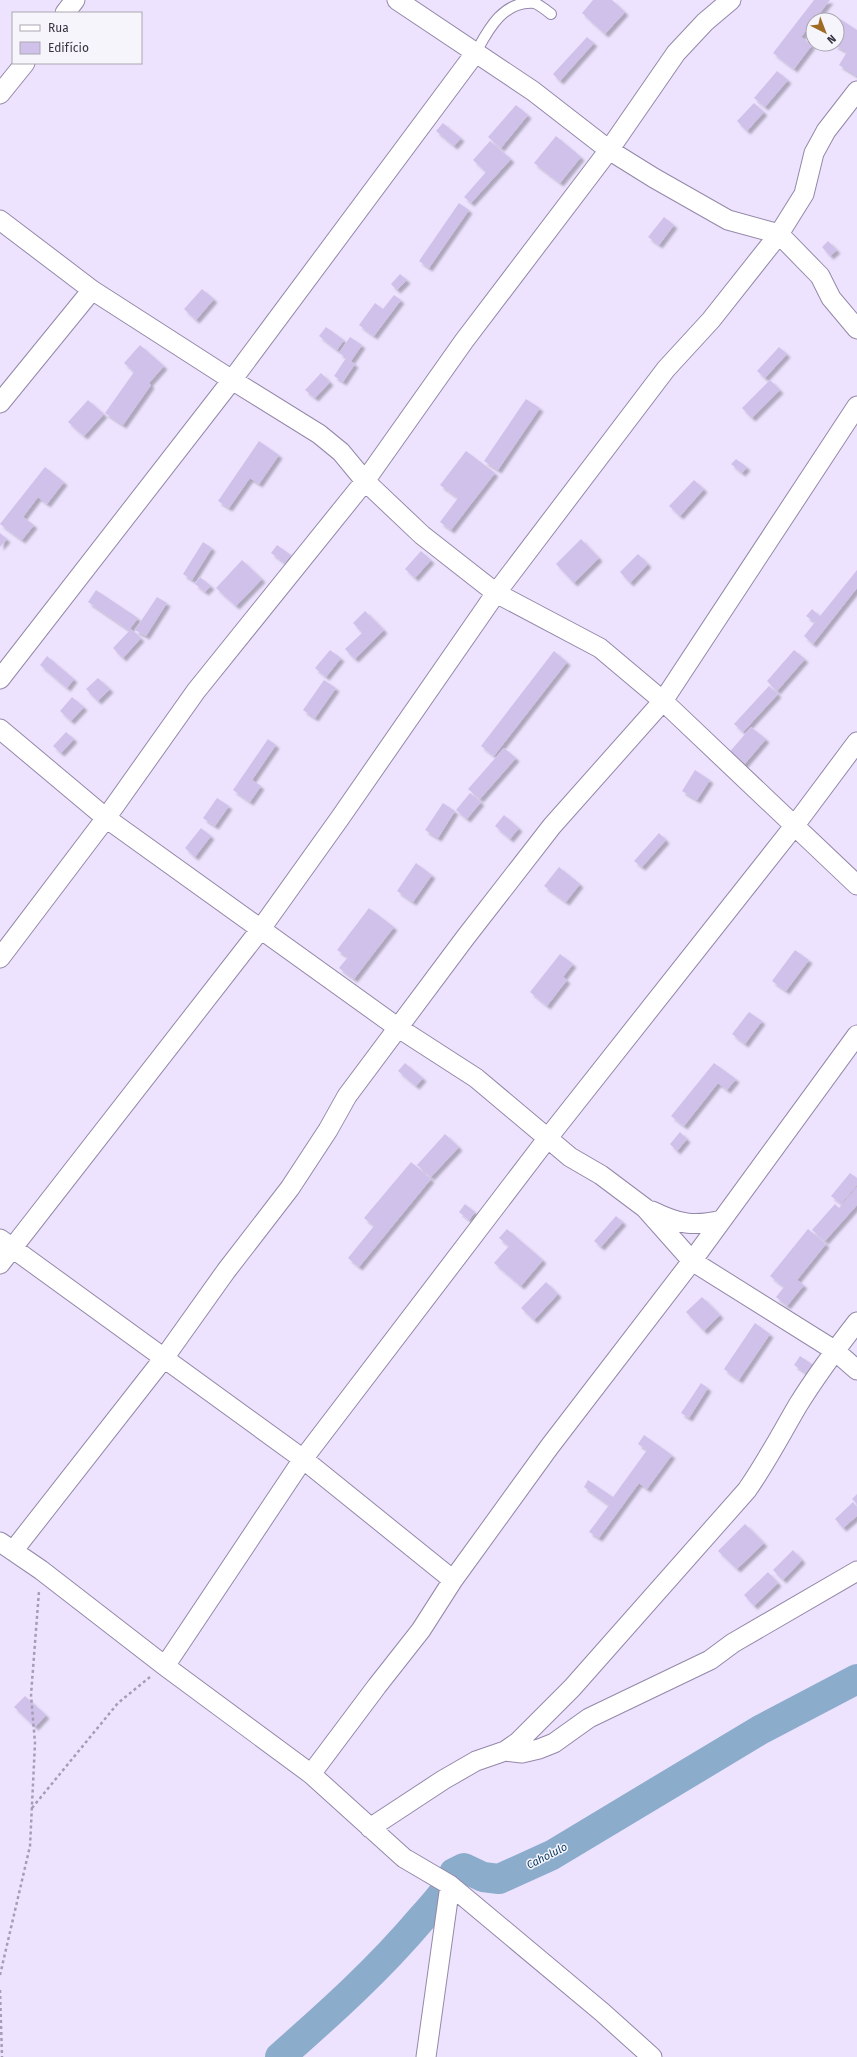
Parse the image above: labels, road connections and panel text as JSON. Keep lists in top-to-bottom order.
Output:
{
  "water": ["Caholulo"],
  "legend": ["Rua", "Edifício"],
  "north": "bottom right"
}
